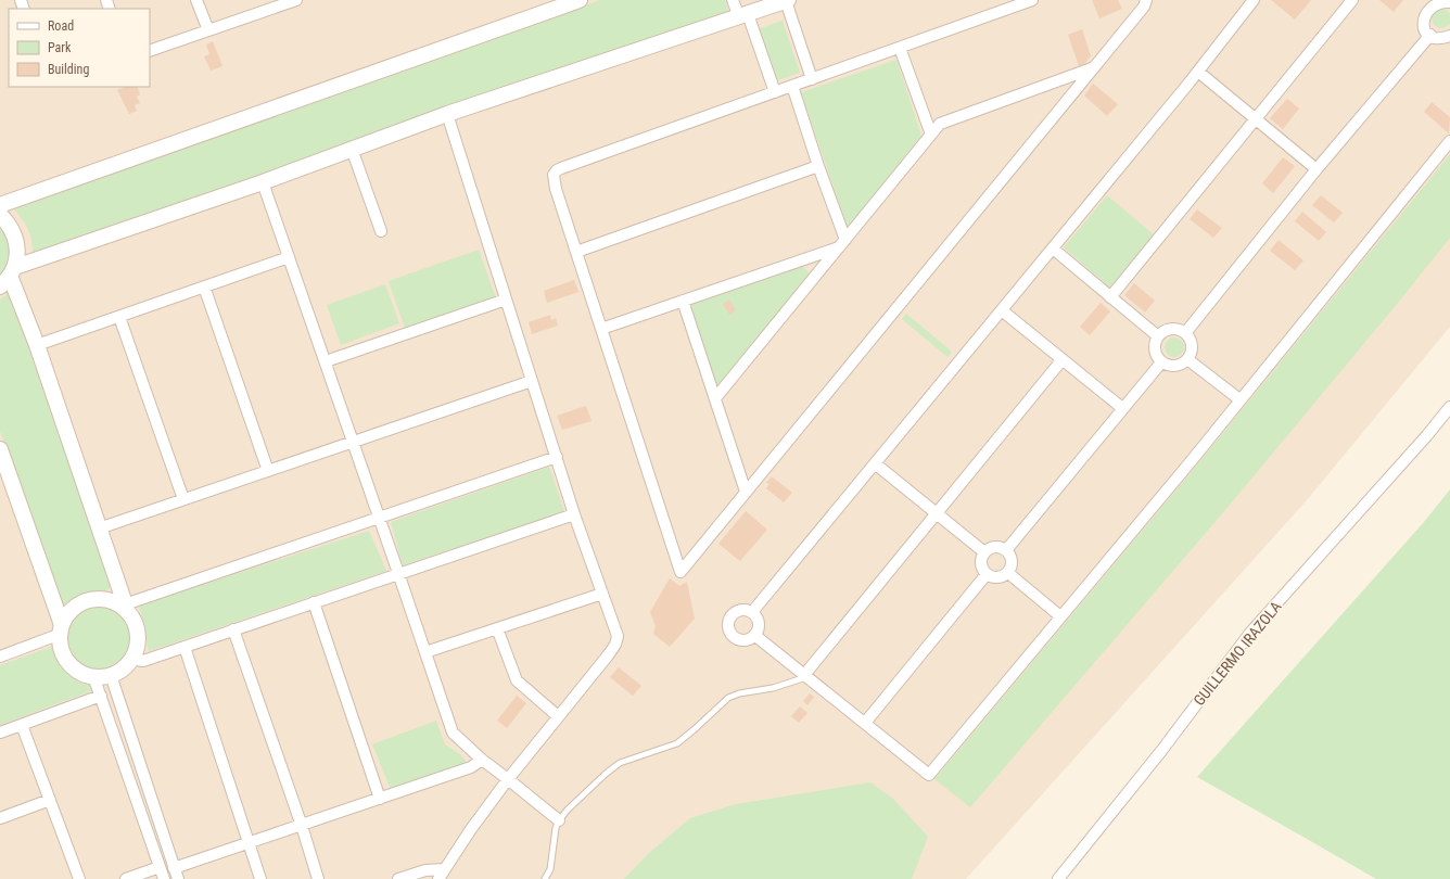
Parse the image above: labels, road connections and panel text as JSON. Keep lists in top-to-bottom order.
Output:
{
  "streets": {
    "street": ["GUILLERMO IRAZOLA"]
  },
  "legend": ["Road", "Park", "Building"]
}
